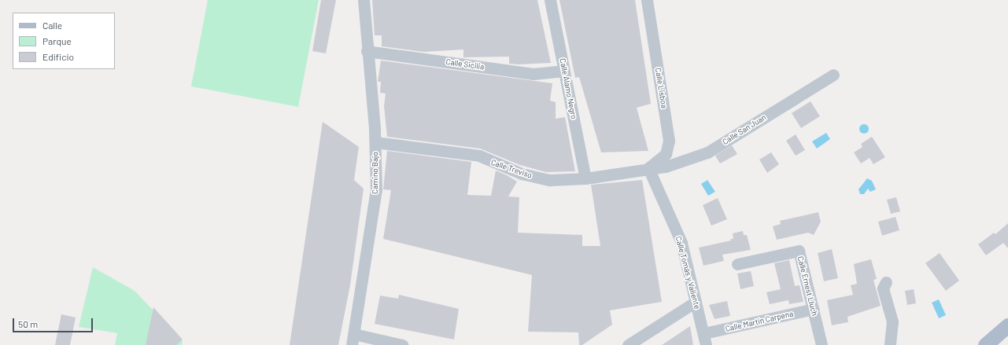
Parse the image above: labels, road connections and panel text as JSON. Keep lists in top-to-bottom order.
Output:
{
  "streets": {
    "street": [
      "Calle Sicilia",
      "Calle Lisboa",
      "Calle Álamo Negro",
      "Calle San Juan",
      "Calle Treviso",
      "Camino Bajo",
      "Calle Tomás y Valiente",
      "Calle Ernest Lluch",
      "Calle Martín Carpena"
    ]
  },
  "crossings": [
    ["Calle Sicilia", "Calle Álamo Negro"],
    ["Calle Sicilia", "Camino Bajo"],
    ["Calle Lisboa", "Calle San Juan"],
    ["Calle Lisboa", "Calle Treviso"],
    ["Calle Lisboa", "Calle Tomás y Valiente"],
    ["Calle Álamo Negro", "Calle Treviso"],
    ["Calle San Juan", "Calle Treviso"],
    ["Calle San Juan", "Calle Tomás y Valiente"],
    ["Calle Treviso", "Camino Bajo"],
    ["Calle Treviso", "Calle Tomás y Valiente"],
    ["Calle Tomás y Valiente", "Calle Martín Carpena"],
    ["Calle Ernest Lluch", "Calle Martín Carpena"]
  ],
  "legend": ["Calle", "Parque", "Edificio"],
  "scale_bar": "50 m"
}
